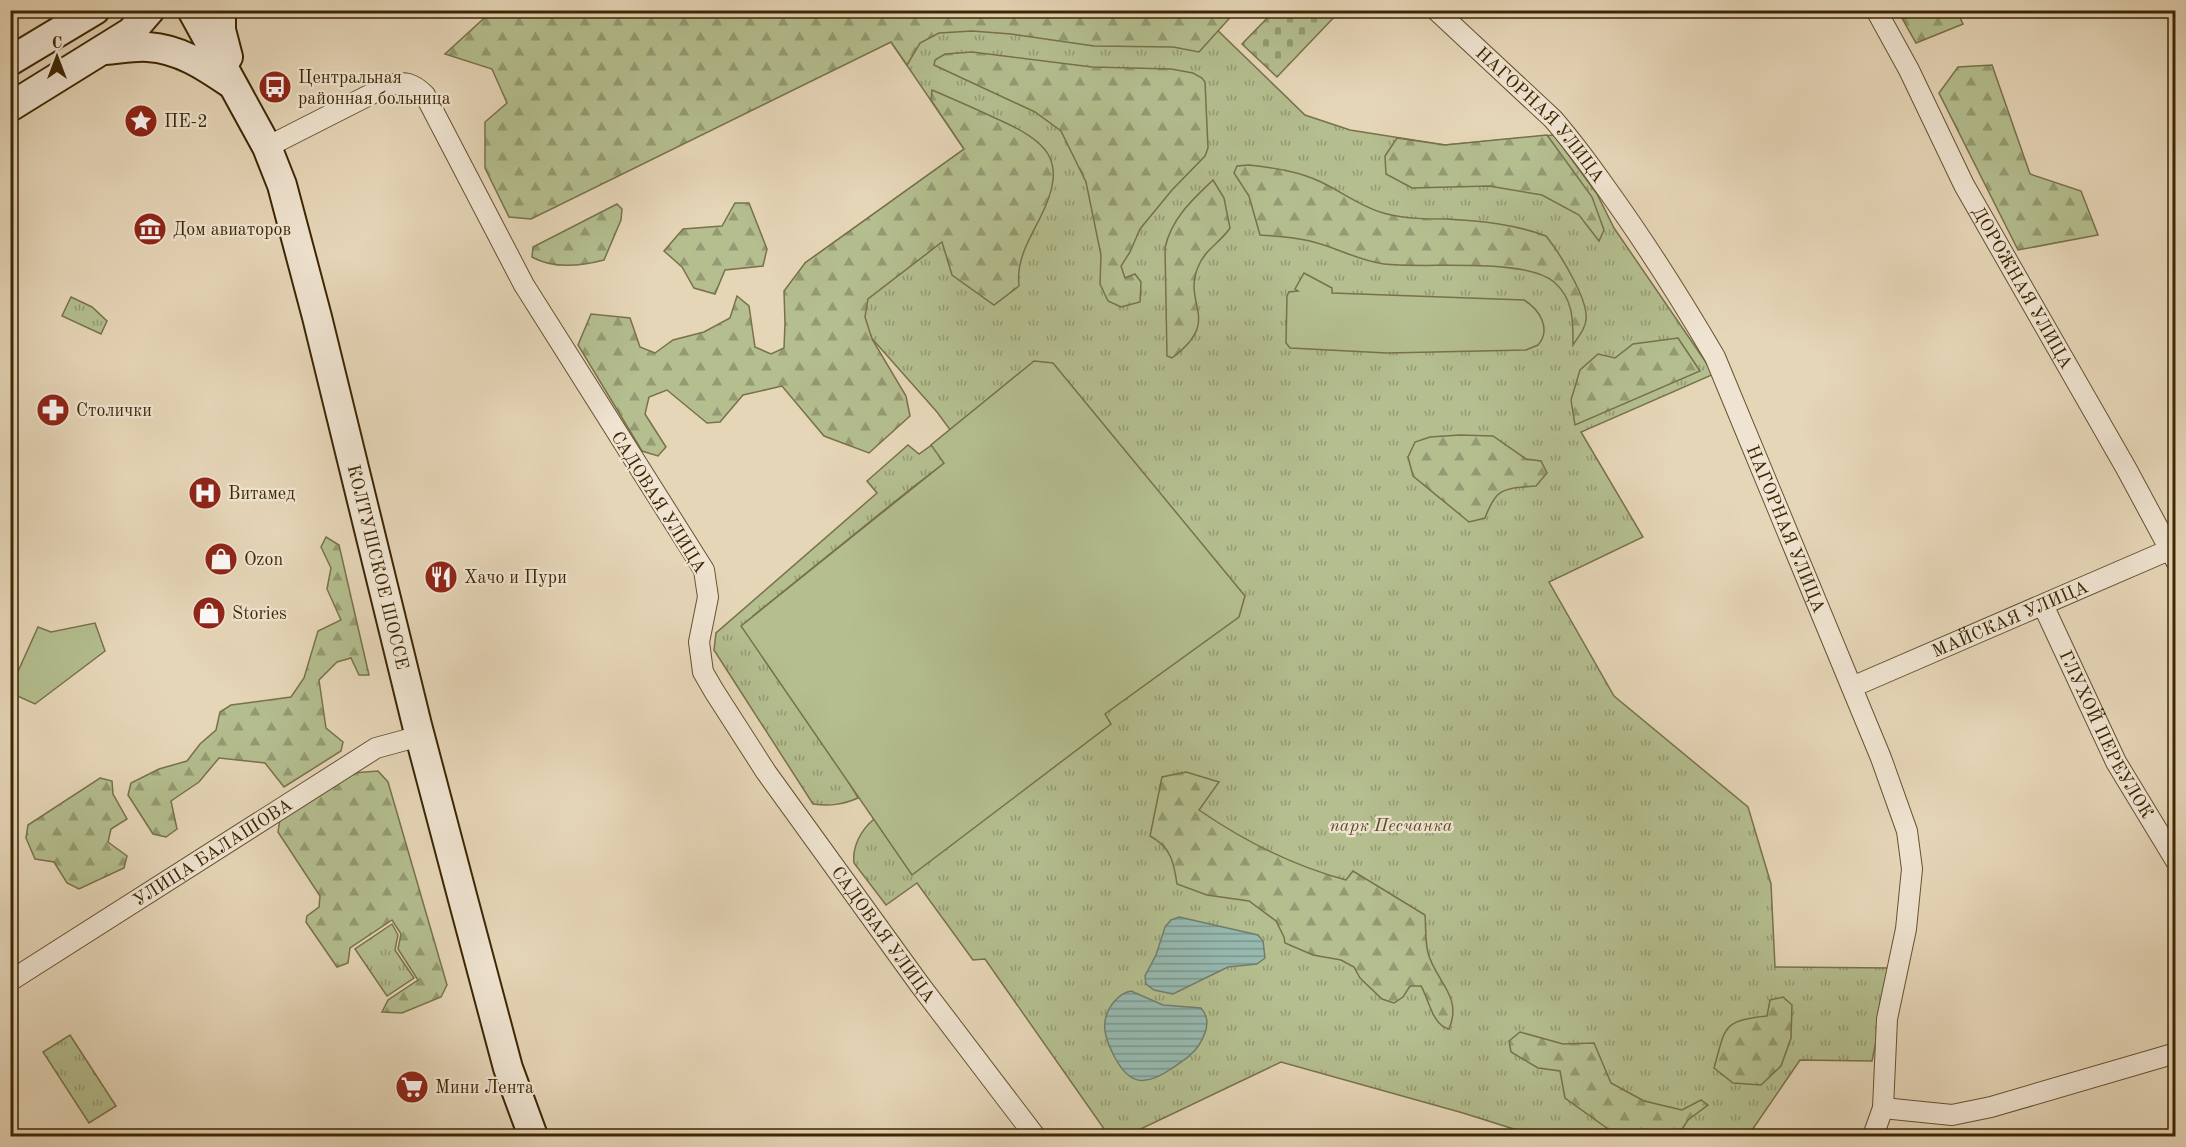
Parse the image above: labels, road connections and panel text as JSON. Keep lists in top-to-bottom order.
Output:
{
  "streets": {
    "main road": ["КОЛТУШСКОЕ ШОССЕ"],
    "street": [
      "НАГОРНАЯ УЛИЦА",
      "ДОРОЖНАЯ УЛИЦА",
      "САДОВАЯ УЛИЦА",
      "МАЙСКАЯ УЛИЦА",
      "ГЛУХОЙ ПЕРЕУЛОК",
      "УЛИЦА БАЛАШОВА"
    ]
  },
  "crossings": [
    ["НАГОРНАЯ УЛИЦА", "МАЙСКАЯ УЛИЦА"],
    ["ДОРОЖНАЯ УЛИЦА", "МАЙСКАЯ УЛИЦА"],
    ["САДОВАЯ УЛИЦА", "КОЛТУШСКОЕ ШОССЕ"],
    ["КОЛТУШСКОЕ ШОССЕ", "УЛИЦА БАЛАШОВА"],
    ["МАЙСКАЯ УЛИЦА", "ГЛУХОЙ ПЕРЕУЛОК"]
  ],
  "parks": ["парк Песчанка"],
  "places": {
    "bus stop": ["Центральная районная больница"],
    "place": ["ПЕ-2"],
    "museum": ["Дом авиаторов"],
    "pharmacy": ["Столички"],
    "hospital": ["Витамед"],
    "shop": ["Ozon", "Stories"],
    "restaurant": ["Хачо и Пури"],
    "supermarket": ["Мини Лента"]
  },
  "north": "top"
}
